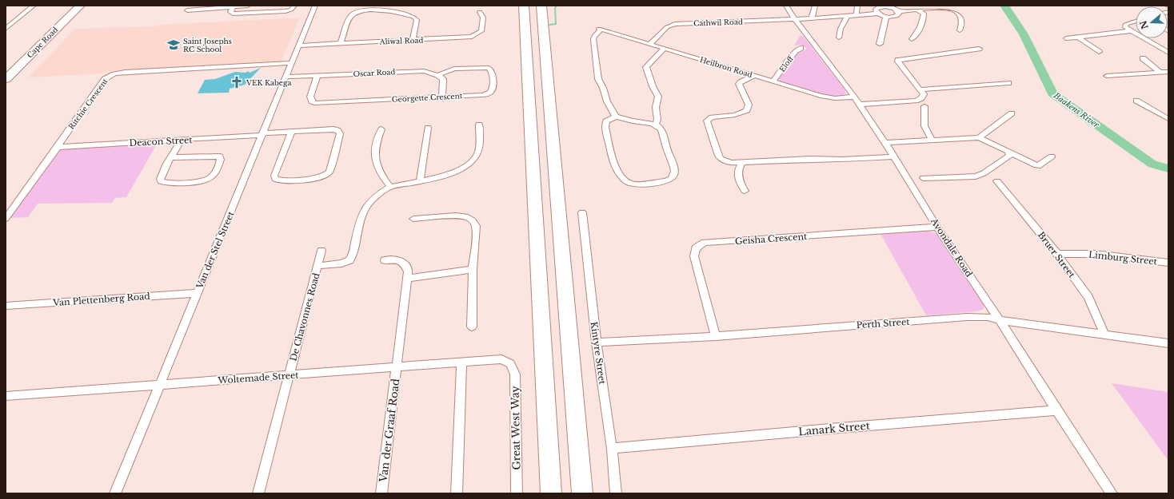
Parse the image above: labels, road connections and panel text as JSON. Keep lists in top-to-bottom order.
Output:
{
  "streets": {
    "main road": ["Cape Road"],
    "street": [
      "Cathwil Road",
      "Aliwal Road",
      "Eloff",
      "Heilbron Road",
      "Oscar Road",
      "Georgette Crescent",
      "Ritchie Crescent",
      "Deacon Street",
      "Geisha Crescent",
      "Avondale Road",
      "Van der Stel Street",
      "Bruer Street",
      "Limburg Street",
      "Van Plettenberg Road",
      "De Chavonnes Road",
      "Perth Street",
      "Kintyre Street",
      "Woltemade Street",
      "Great West Way",
      "Lanark Street",
      "Van der Graaf Road"
    ]
  },
  "crossings": [
    ["Cathwil Road", "Heilbron Road"],
    ["Cathwil Road", "Avondale Road"],
    ["Aliwal Road", "Van der Stel Street"],
    ["Eloff", "Heilbron Road"],
    ["Heilbron Road", "Avondale Road"],
    ["Oscar Road", "Georgette Crescent"],
    ["Oscar Road", "Van der Stel Street"],
    ["Ritchie Crescent", "Deacon Street"],
    ["Ritchie Crescent", "Van der Stel Street"],
    ["Deacon Street", "Van der Stel Street"],
    ["Geisha Crescent", "Avondale Road"],
    ["Geisha Crescent", "Perth Street"],
    ["Avondale Road", "Perth Street"],
    ["Avondale Road", "Lanark Street"],
    ["Van der Stel Street", "Van Plettenberg Road"],
    ["Van der Stel Street", "Woltemade Street"],
    ["Bruer Street", "Limburg Street"],
    ["Bruer Street", "Perth Street"],
    ["De Chavonnes Road", "Woltemade Street"],
    ["Perth Street", "Kintyre Street"],
    ["Kintyre Street", "Lanark Street"],
    ["Woltemade Street", "Great West Way"],
    ["Woltemade Street", "Van der Graaf Road"]
  ],
  "water": ["Baakens River"],
  "places": {
    "school or university": ["Saint Josephs RC School"],
    "church": ["VEK Kabega"]
  },
  "north": "left"
}
